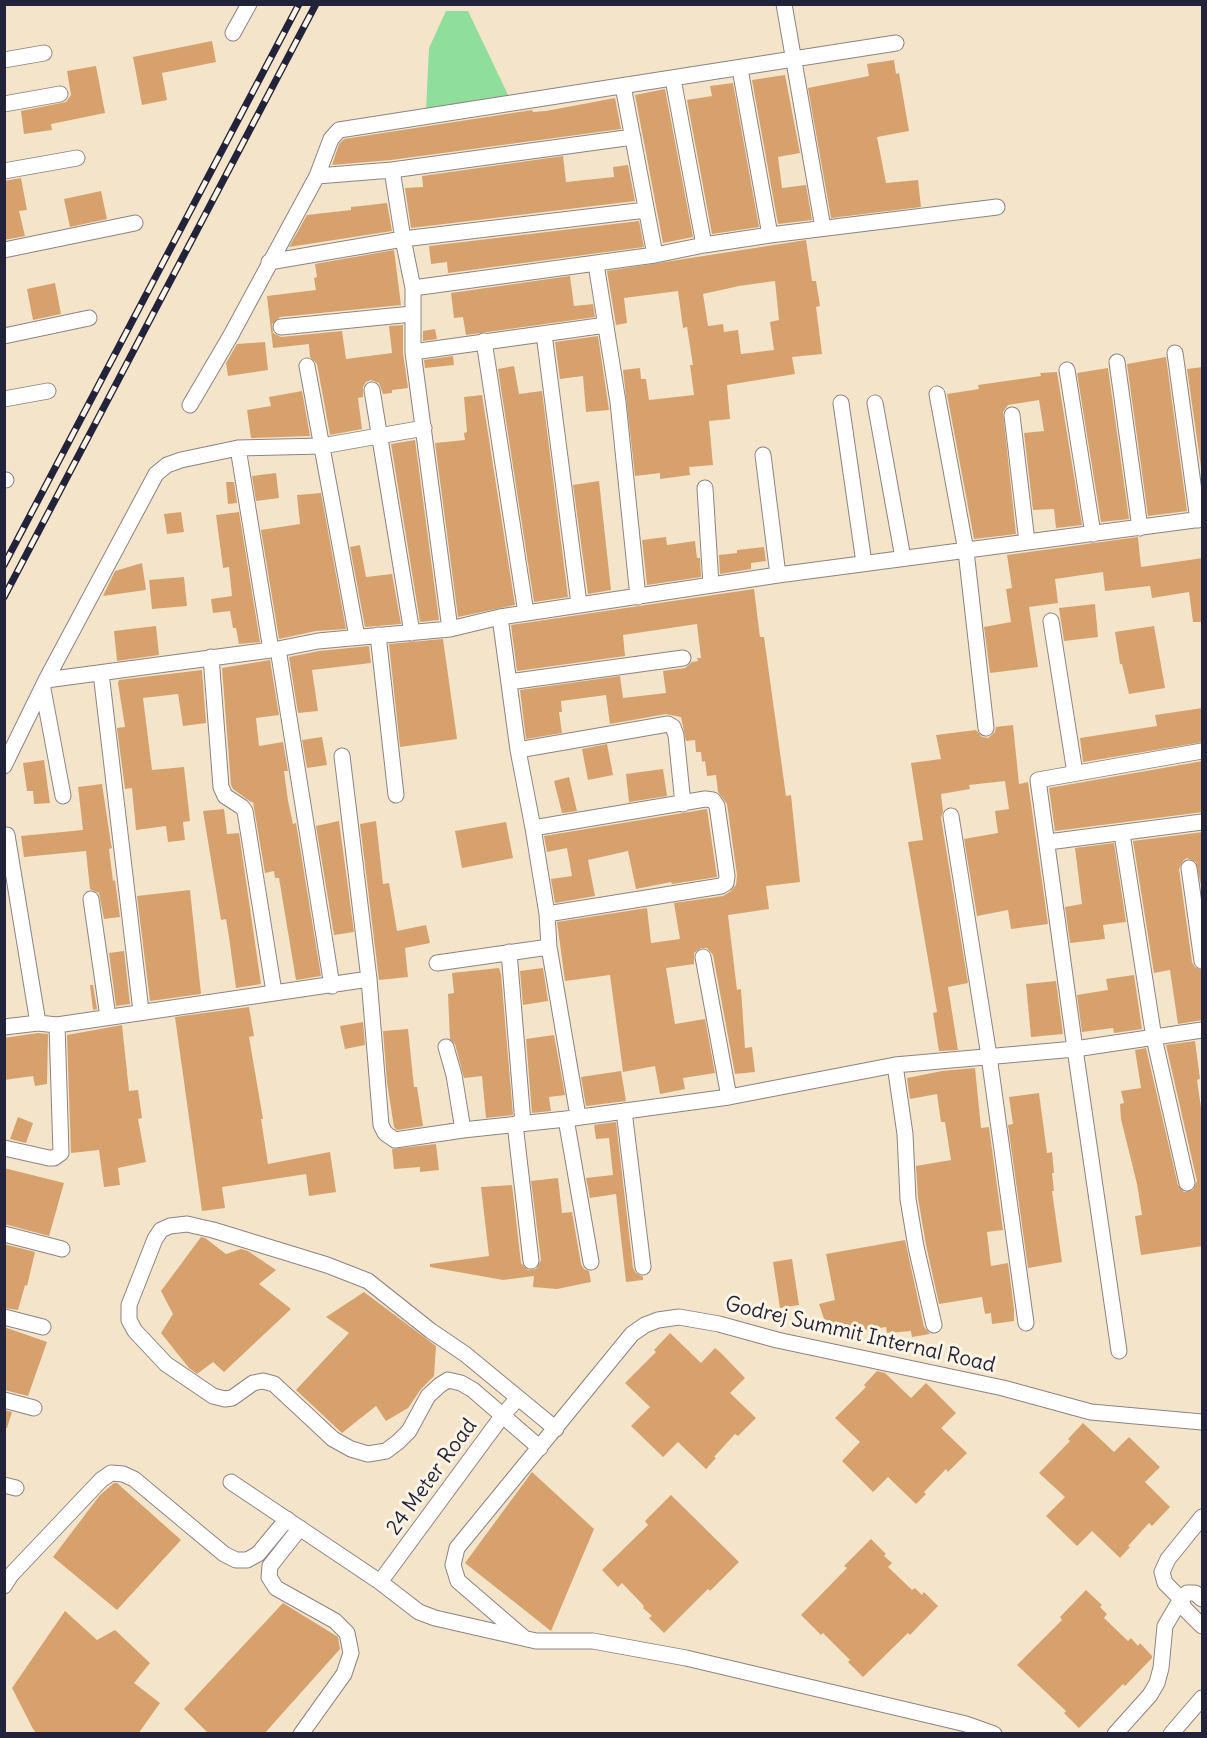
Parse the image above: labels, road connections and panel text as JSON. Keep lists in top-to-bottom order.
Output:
{
  "streets": {
    "street": ["Godrej Summit Internal Road", "24 Meter Road"]
  }
}
